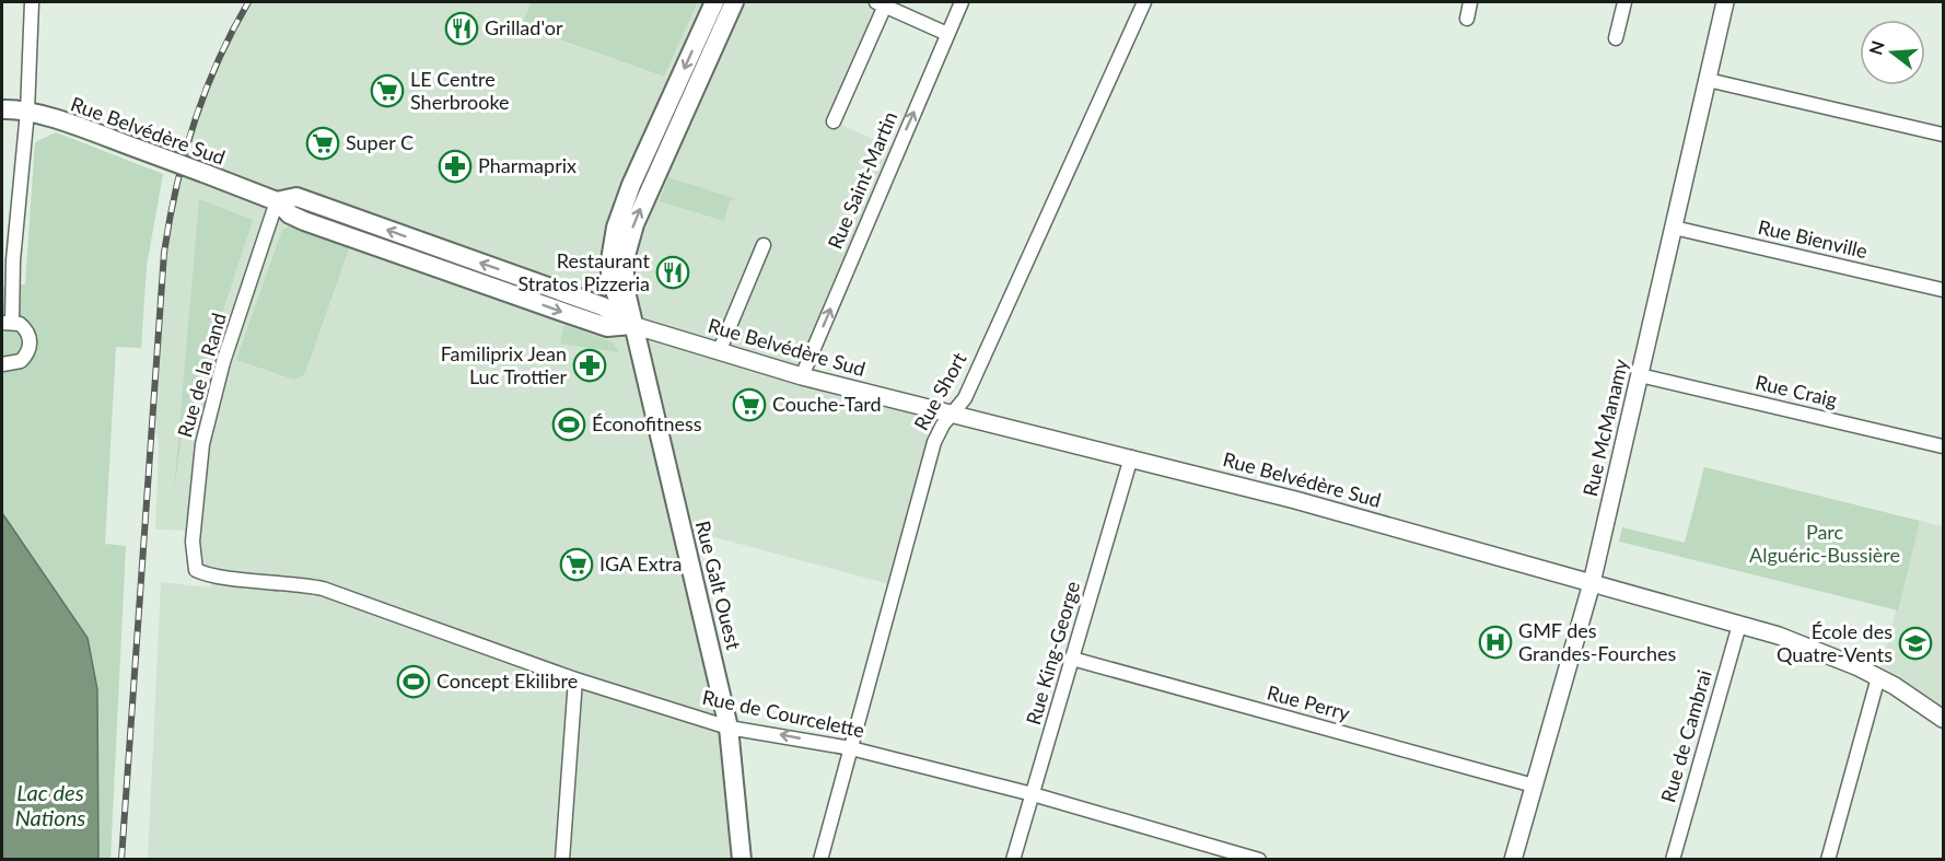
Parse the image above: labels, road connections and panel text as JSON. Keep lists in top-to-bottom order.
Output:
{
  "streets": {
    "main road": ["Rue Belvédère Sud", "Rue Galt Ouest"],
    "street": [
      "Rue Saint-Martin",
      "Rue Bienville",
      "Rue de la Rand",
      "Rue Short",
      "Rue Craig",
      "Rue McManamy",
      "Rue King-George",
      "Rue Perry",
      "Rue de Courcelette",
      "Rue de Cambrai"
    ]
  },
  "crossings": [
    ["Rue Belvédère Sud", "Rue Saint-Martin"],
    ["Rue Belvédère Sud", "Rue de la Rand"],
    ["Rue Belvédère Sud", "Rue Short"],
    ["Rue Belvédère Sud", "Rue McManamy"],
    ["Rue Belvédère Sud", "Rue Galt Ouest"],
    ["Rue Belvédère Sud", "Rue King-George"],
    ["Rue Belvédère Sud", "Rue de Cambrai"],
    ["Rue Bienville", "Rue McManamy"],
    ["Rue de la Rand", "Rue de Courcelette"],
    ["Rue Short", "Rue de Courcelette"],
    ["Rue Craig", "Rue McManamy"],
    ["Rue McManamy", "Rue Perry"],
    ["Rue Galt Ouest", "Rue de Courcelette"],
    ["Rue King-George", "Rue Perry"],
    ["Rue King-George", "Rue de Courcelette"]
  ],
  "water": ["Lac des Nations"],
  "parks": ["Parc Alguéric-Bussière"],
  "places": {
    "restaurant": ["Grillad'or", "Restaurant Stratos Pizzeria"],
    "supermarket": [
      "LE Centre Sherbrooke",
      "Super C",
      "Couche-Tard",
      "IGA Extra"
    ],
    "pharmacy": ["Pharmaprix", "Familiprix Jean Luc Trottier"],
    "sports": ["Éconofitness", "Concept Ekilibre"],
    "hospital": ["GMF des Grandes-Fourches"],
    "school or university": ["École des Quatre-Vents"]
  },
  "north": "left"
}
